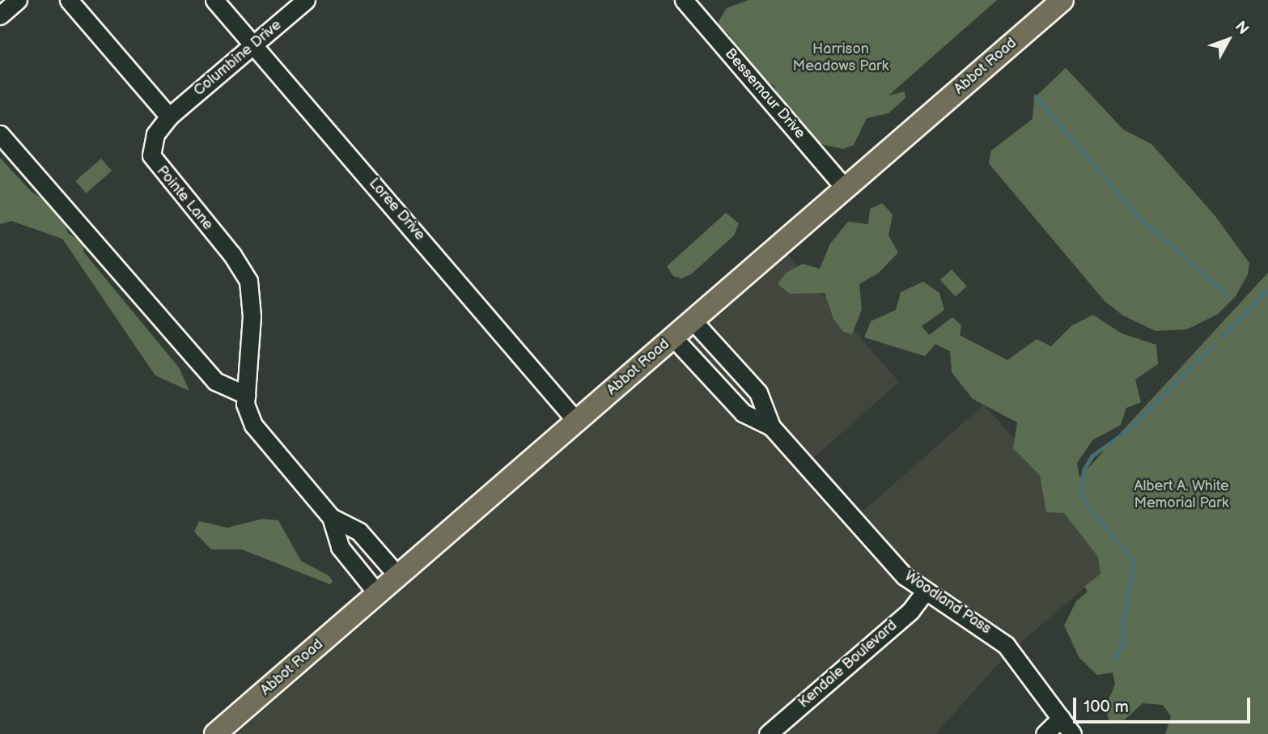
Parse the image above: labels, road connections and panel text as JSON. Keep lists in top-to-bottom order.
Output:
{
  "streets": {
    "main road": ["Abbot Road"],
    "street": [
      "Columbine Drive",
      "Bessemaur Drive",
      "Pointe Lane",
      "Loree Drive",
      "Woodland Pass",
      "Kendale Boulevard"
    ]
  },
  "crossings": [
    ["Columbine Drive", "Pointe Lane"],
    ["Columbine Drive", "Loree Drive"],
    ["Abbot Road", "Bessemaur Drive"],
    ["Abbot Road", "Loree Drive"],
    ["Abbot Road", "Woodland Pass"],
    ["Woodland Pass", "Kendale Boulevard"]
  ],
  "parks": ["Harrison Meadows Park", "Albert A. White Memorial Park"],
  "scale_bar": "100 m",
  "north": "top right"
}
